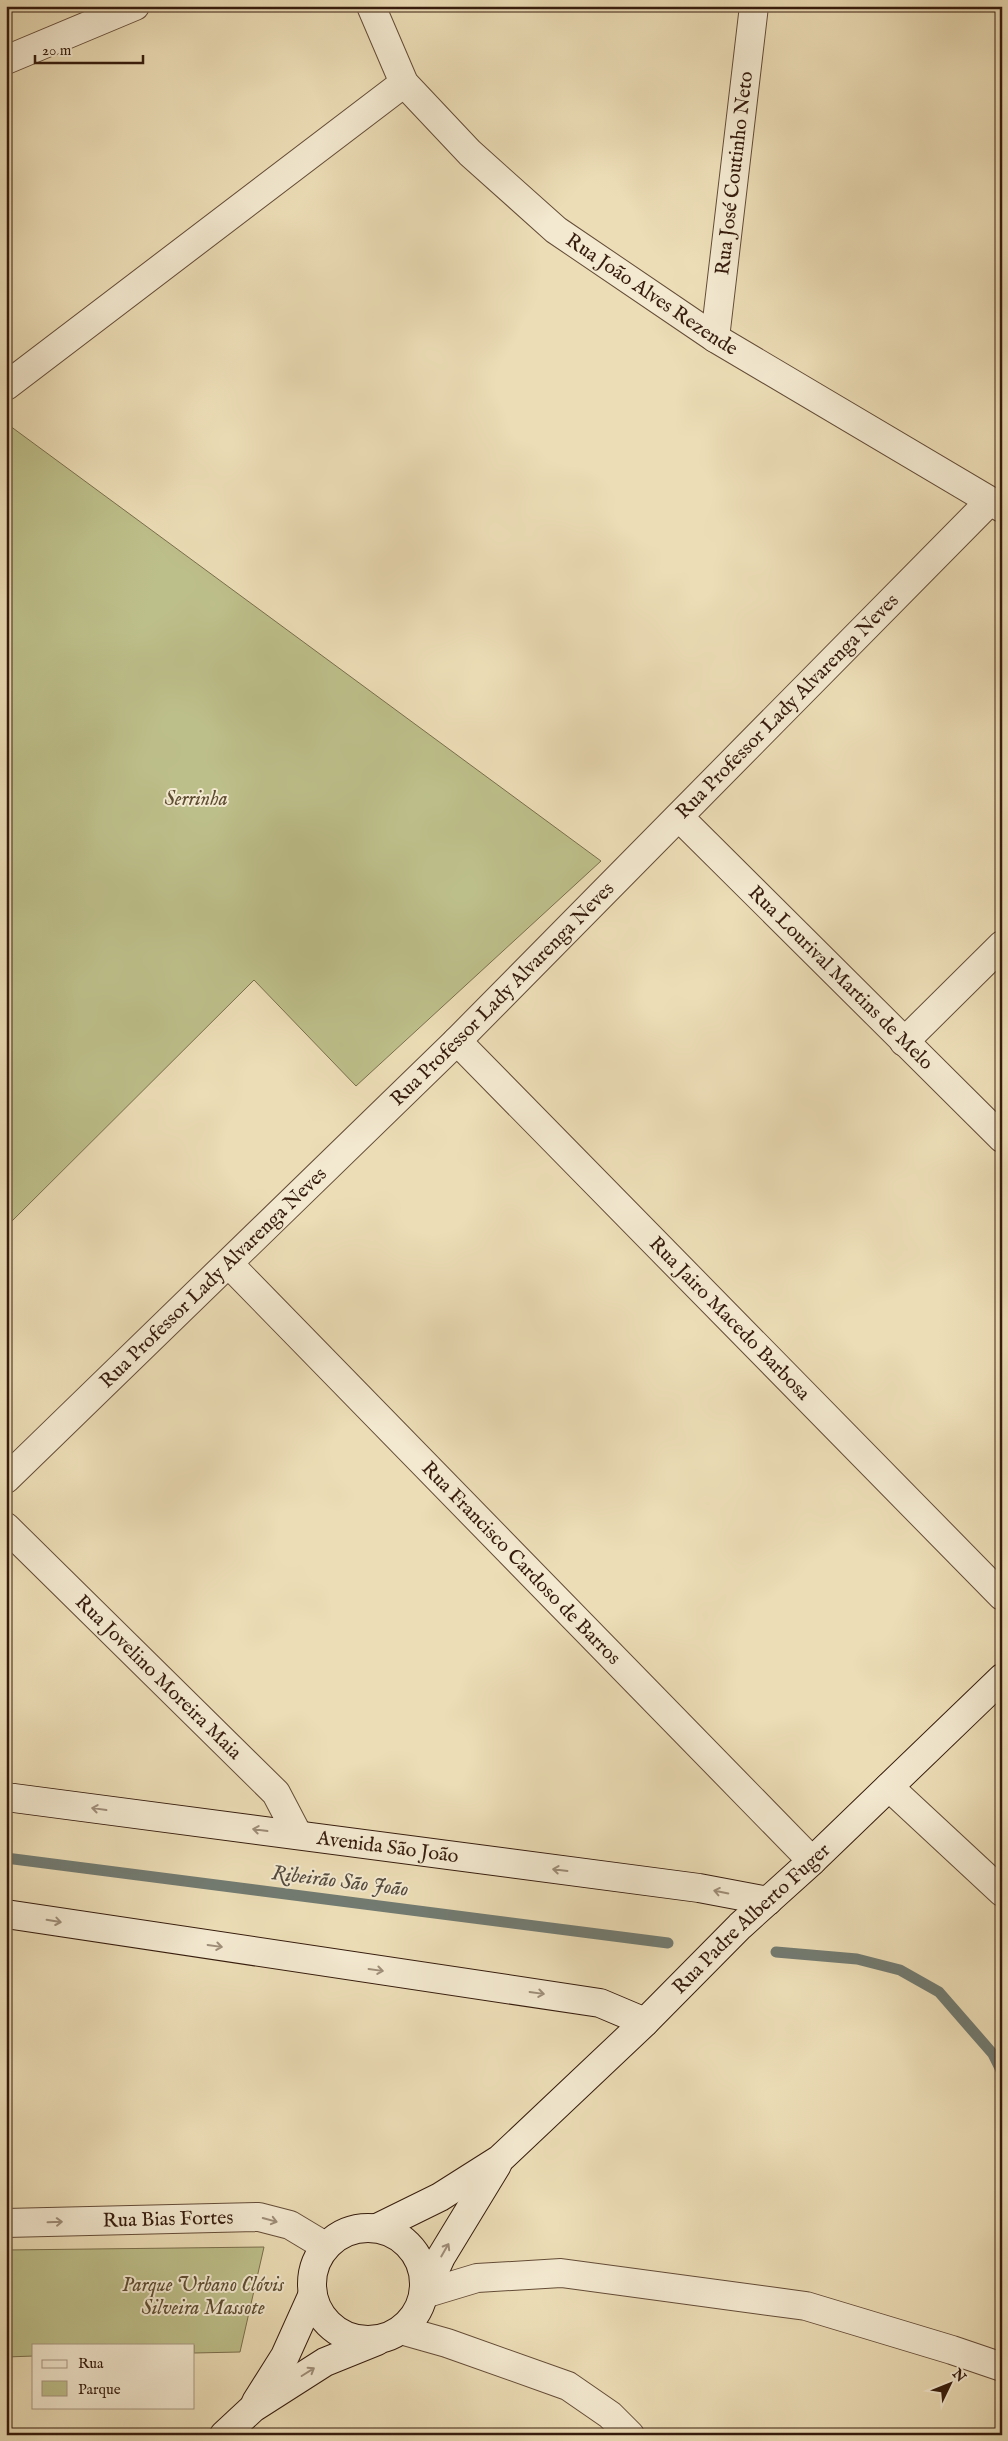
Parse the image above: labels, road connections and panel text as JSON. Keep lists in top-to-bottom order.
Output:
{
  "streets": {
    "street": [
      "Rua José Coutinho Neto",
      "Rua João Alves Rezende",
      "Rua Professor Lady Alvarenga Neves",
      "Rua Lourival Martins de Melo",
      "Rua Jairo Macedo Barbosa",
      "Rua Francisco Cardoso de Barros",
      "Rua Jovelino Moreira Maia",
      "Avenida São João",
      "Rua Padre Alberto Fuger",
      "Rua Bias Fortes"
    ]
  },
  "crossings": [
    ["Rua José Coutinho Neto", "Rua João Alves Rezende"],
    ["Rua João Alves Rezende", "Rua Professor Lady Alvarenga Neves"],
    ["Rua Professor Lady Alvarenga Neves", "Rua Lourival Martins de Melo"],
    ["Rua Professor Lady Alvarenga Neves", "Rua Jairo Macedo Barbosa"],
    ["Rua Professor Lady Alvarenga Neves", "Rua Francisco Cardoso de Barros"],
    ["Rua Francisco Cardoso de Barros", "Rua Padre Alberto Fuger"],
    ["Rua Jovelino Moreira Maia", "Avenida São João"],
    ["Avenida São João", "Rua Padre Alberto Fuger"],
    ["Rua Padre Alberto Fuger", "Rua Bias Fortes"]
  ],
  "one_way": ["Rua Bias Fortes"],
  "water": ["Ribeirão São João"],
  "parks": ["Serrinha", "Parque Urbano Clóvis Silveira Massote"],
  "legend": ["Rua", "Parque"],
  "scale_bar": "20 m",
  "north": "top right"
}
